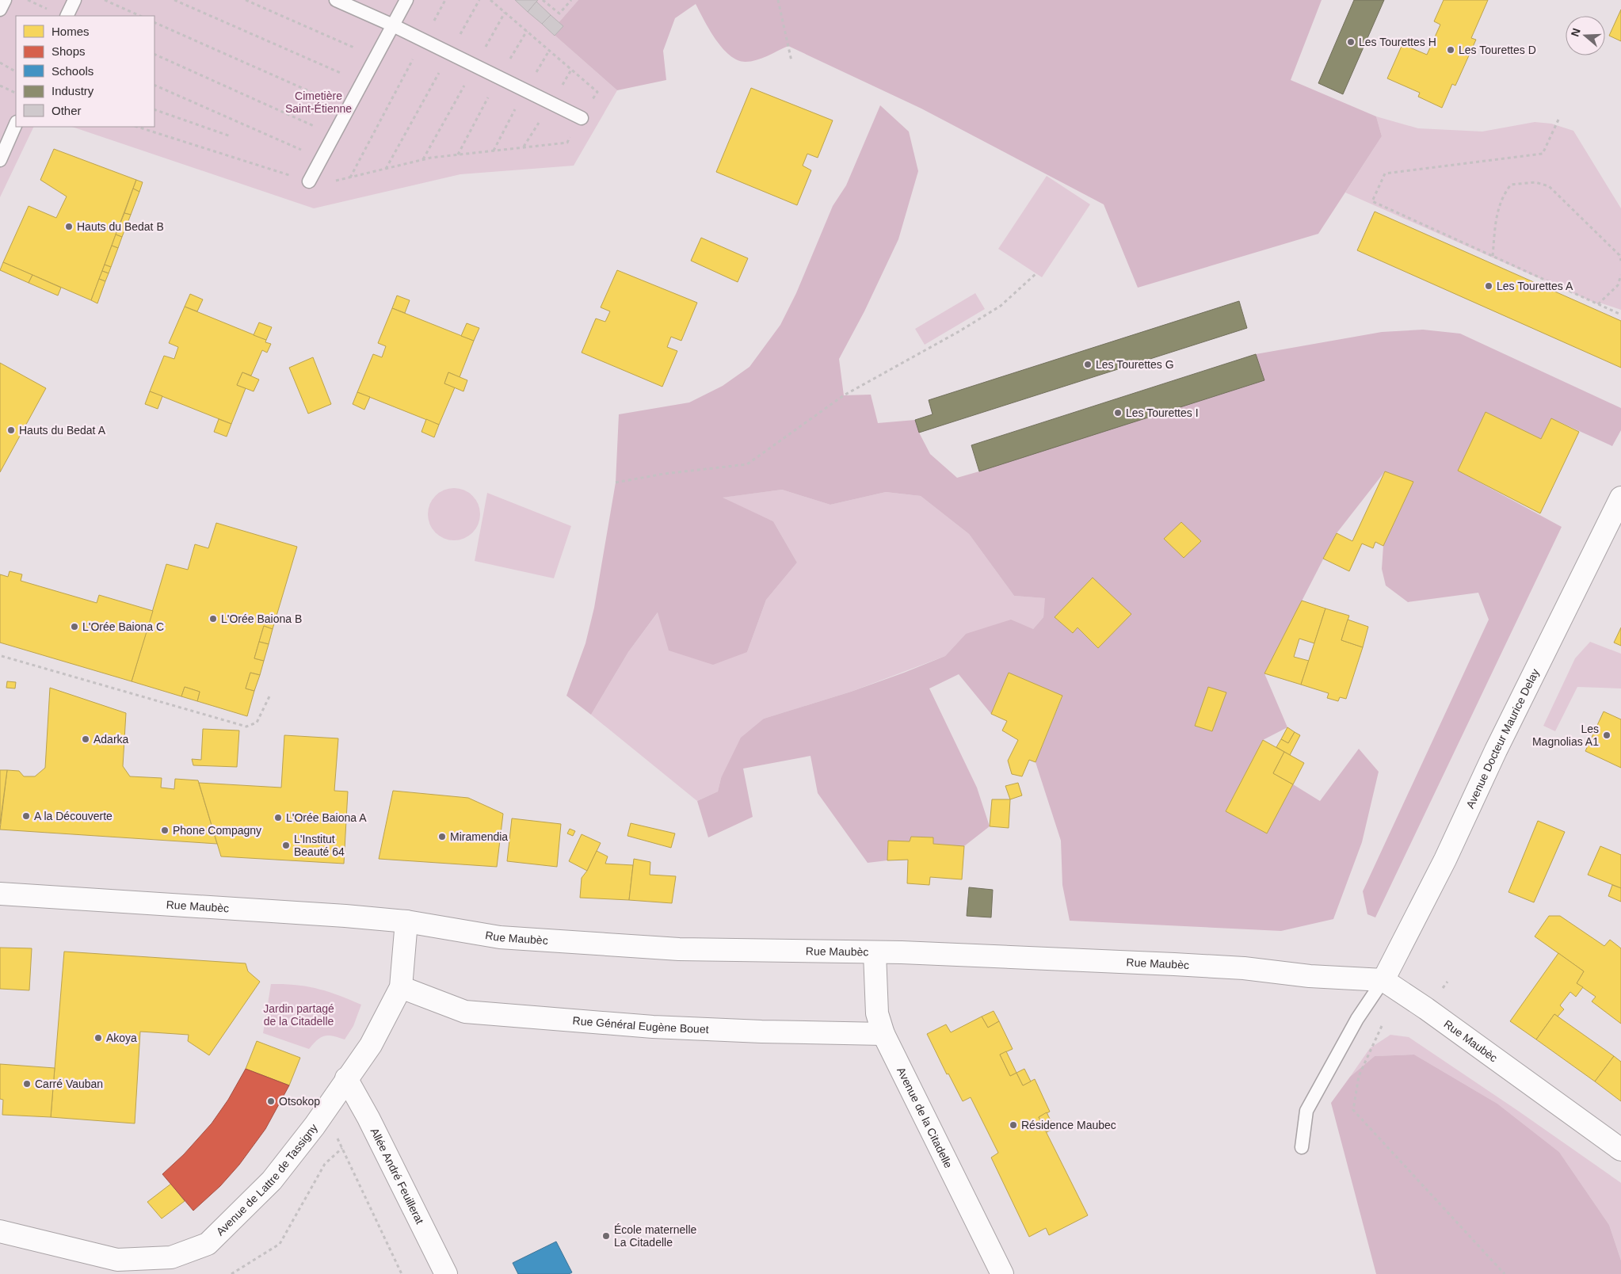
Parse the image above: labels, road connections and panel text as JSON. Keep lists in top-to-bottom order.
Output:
{
  "streets": {
    "street": [
      "Avenue Docteur Maurice Delay",
      "Rue Maubèc",
      "Rue Général Eugène Bouet",
      "Avenue de la Citadelle",
      "Allée André Feuillerat",
      "Avenue de Lattre de Tassigny"
    ]
  },
  "crossings": [
    ["Avenue Docteur Maurice Delay", "Rue Maubèc"],
    ["Rue Maubèc", "Avenue de la Citadelle"],
    ["Rue Maubèc", "Avenue de Lattre de Tassigny"],
    ["Rue Général Eugène Bouet", "Avenue de la Citadelle"],
    ["Rue Général Eugène Bouet", "Avenue de Lattre de Tassigny"],
    ["Allée André Feuillerat", "Avenue de Lattre de Tassigny"]
  ],
  "parks": ["Cimetière Saint-Étienne", "Jardin partagé de la Citadelle"],
  "places": [
    "Les Tourettes H",
    "Les Tourettes D",
    "Hauts du Bedat B",
    "Les Tourettes A",
    "Les Tourettes G",
    "Les Tourettes I",
    "Hauts du Bedat A",
    "L'Orée Baiona B",
    "L'Orée Baiona C",
    "Les Magnolias A1",
    "Adarka",
    "A la Découverte",
    "L'Orée Baiona A",
    "Phone Compagny",
    "Miramendia",
    "L'Institut Beauté 64",
    "Akoya",
    "Carré Vauban",
    "Otsokop",
    "Résidence Maubec",
    "École maternelle La Citadelle"
  ],
  "legend": [
    "Homes",
    "Shops",
    "Schools",
    "Industry",
    "Other"
  ],
  "north": "left"
}
